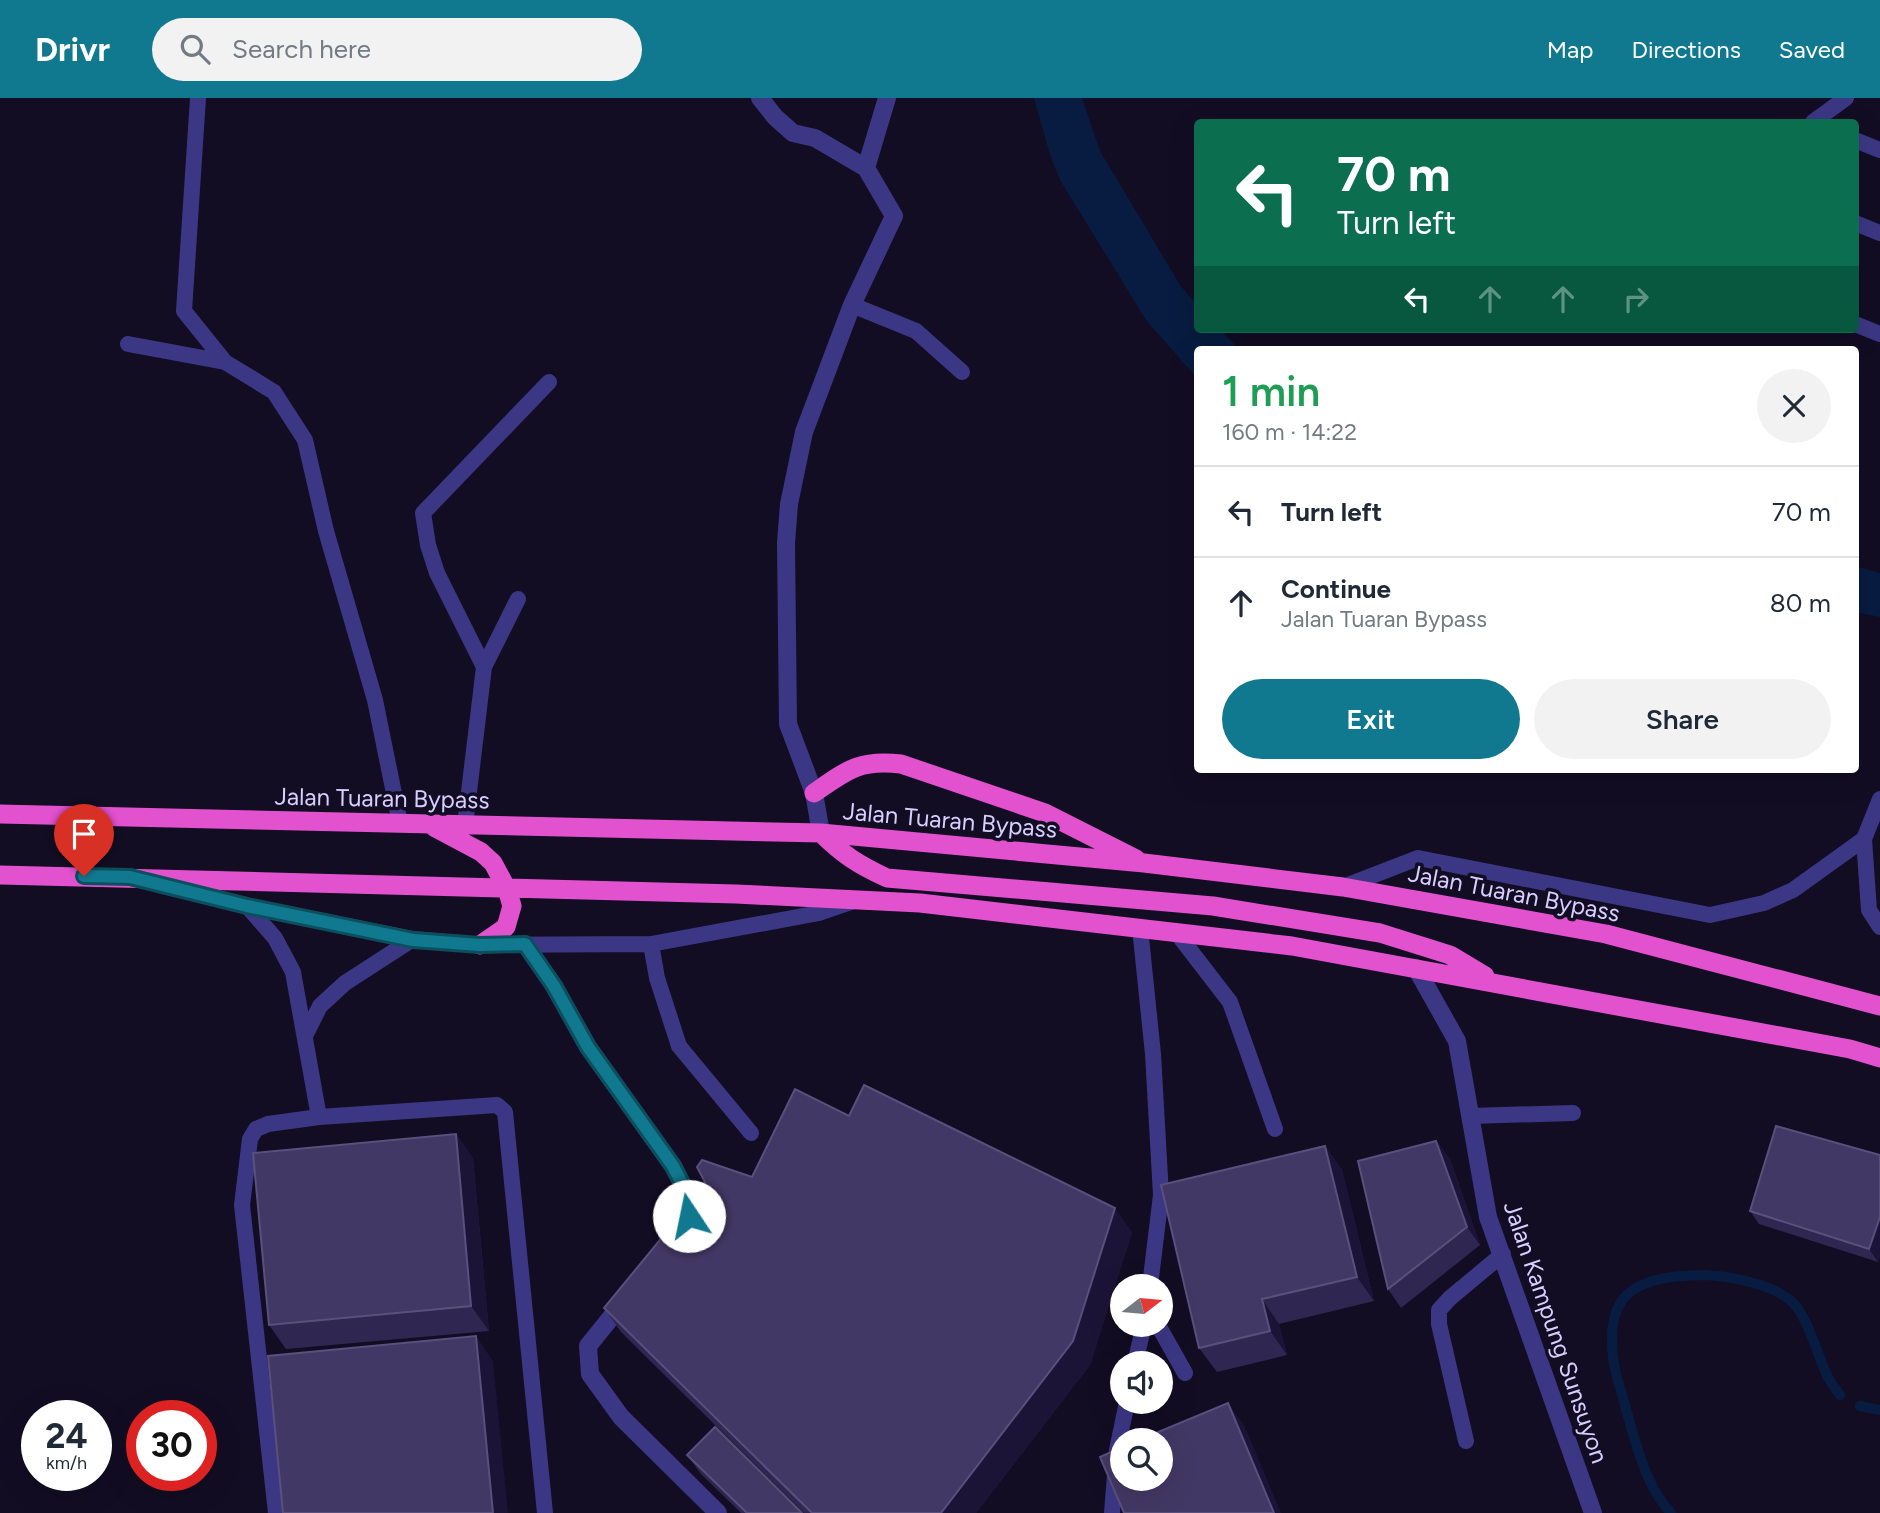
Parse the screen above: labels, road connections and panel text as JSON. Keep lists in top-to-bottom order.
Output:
{
  "streets": {
    "highway": ["Jalan Tuaran Bypass"],
    "street": ["Jalan Kampung Sunsuyon"]
  },
  "north": "right",
  "page": {
    "header": "Drivr",
    "search": "Search here",
    "nav": ["Map", "Directions", "Saved"],
    "turn": ["70 m", "Turn left"],
    "heading": ["1 min", "160 m · 14:22"],
    "list": [
      {
        "name": "Turn left",
        "value": "70 m"
      },
      {
        "name": "Continue",
        "note": "Jalan Tuaran Bypass",
        "value": "80 m"
      }
    ],
    "buttons": ["Exit", "Share"],
    "speed": "24 km/h",
    "limit": "30"
  }
}
